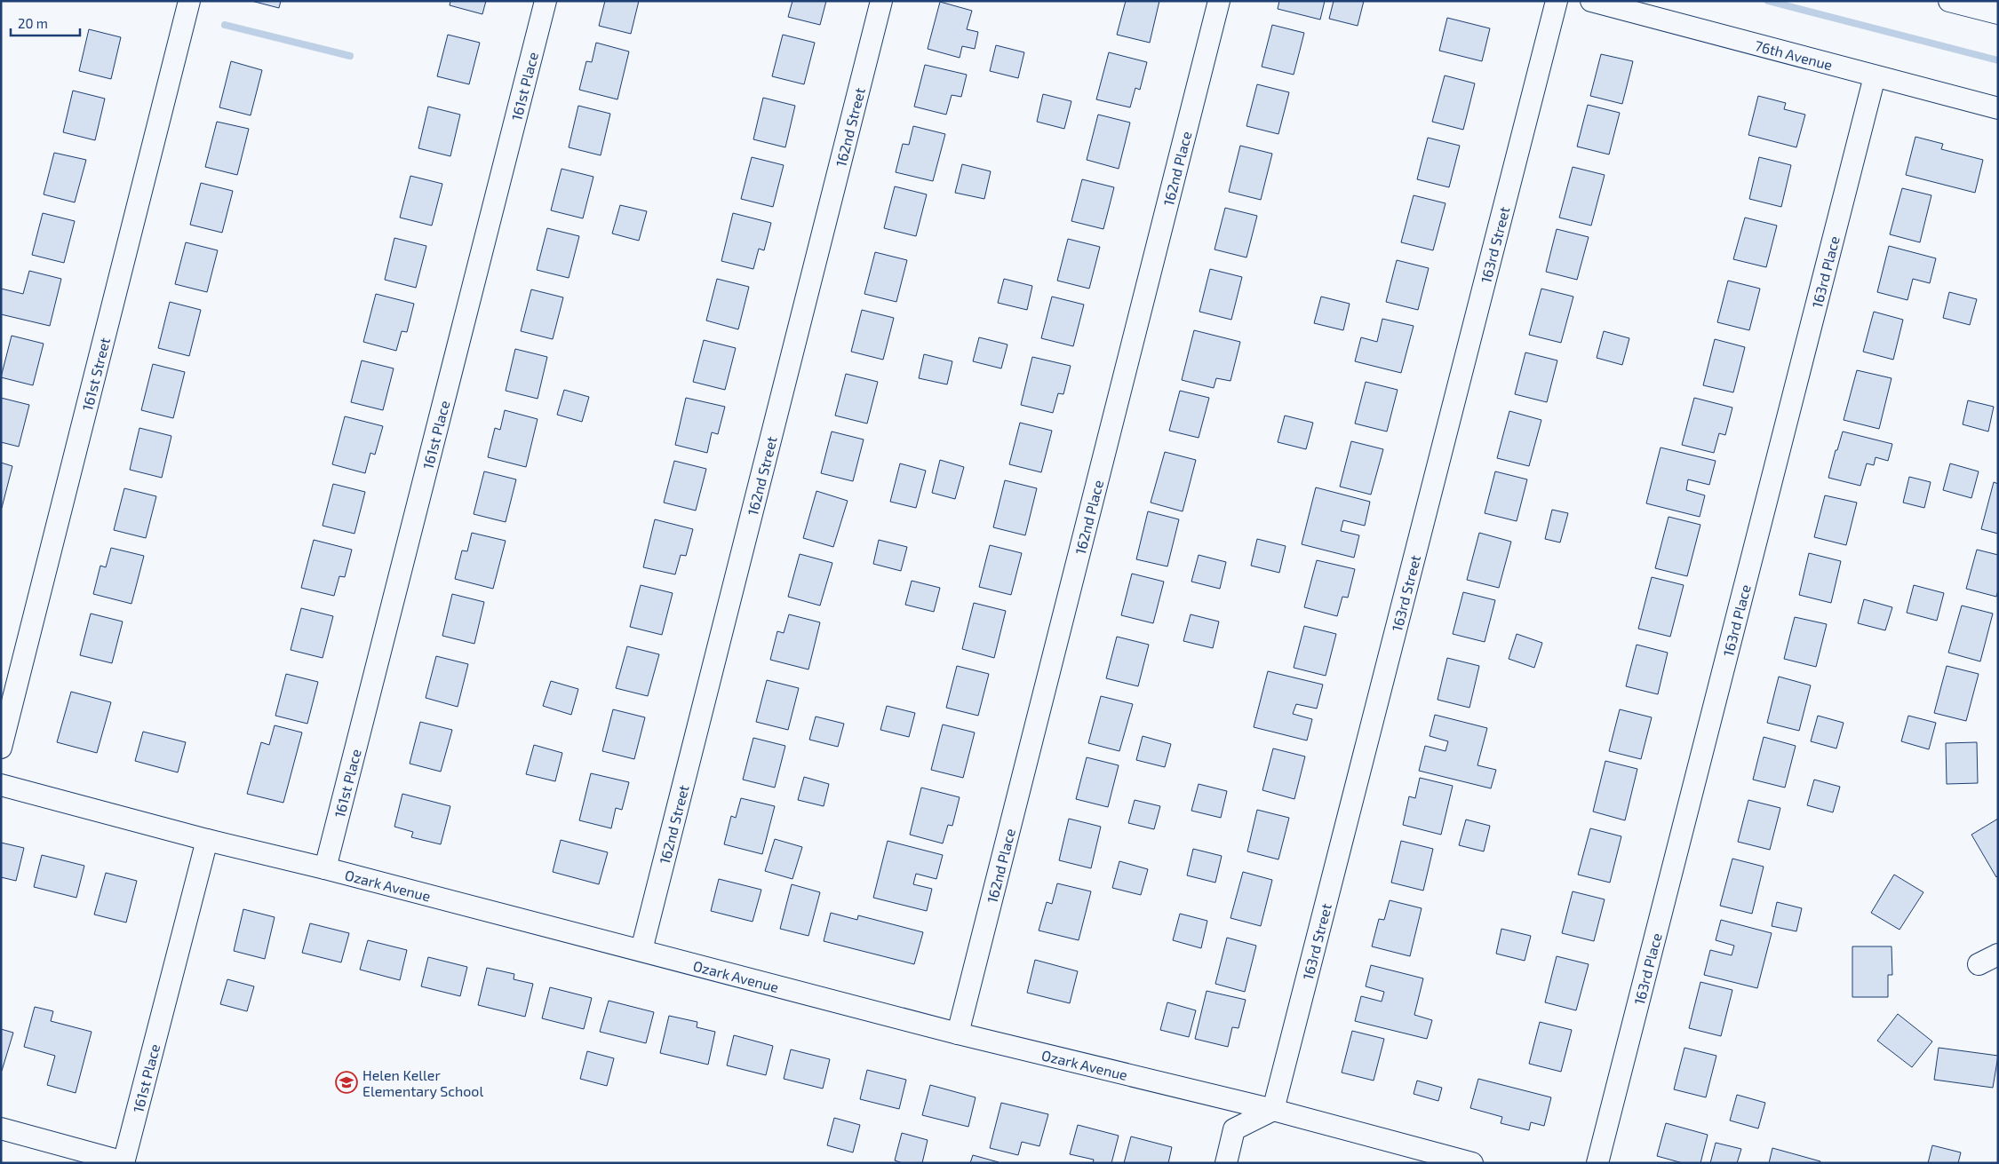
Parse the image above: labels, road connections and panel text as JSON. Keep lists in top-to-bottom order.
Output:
{
  "streets": {
    "street": [
      "76th Avenue",
      "161st Place",
      "162nd Street",
      "162nd Place",
      "163rd Street",
      "163rd Place",
      "161st Street",
      "Ozark Avenue"
    ]
  },
  "crossings": [
    ["76th Avenue", "163rd Place"],
    ["161st Place", "Ozark Avenue"],
    ["162nd Street", "Ozark Avenue"],
    ["162nd Place", "Ozark Avenue"],
    ["163rd Street", "Ozark Avenue"]
  ],
  "places": {
    "school or university": ["Helen Keller Elementary School"]
  },
  "scale_bar": "20 m"
}
